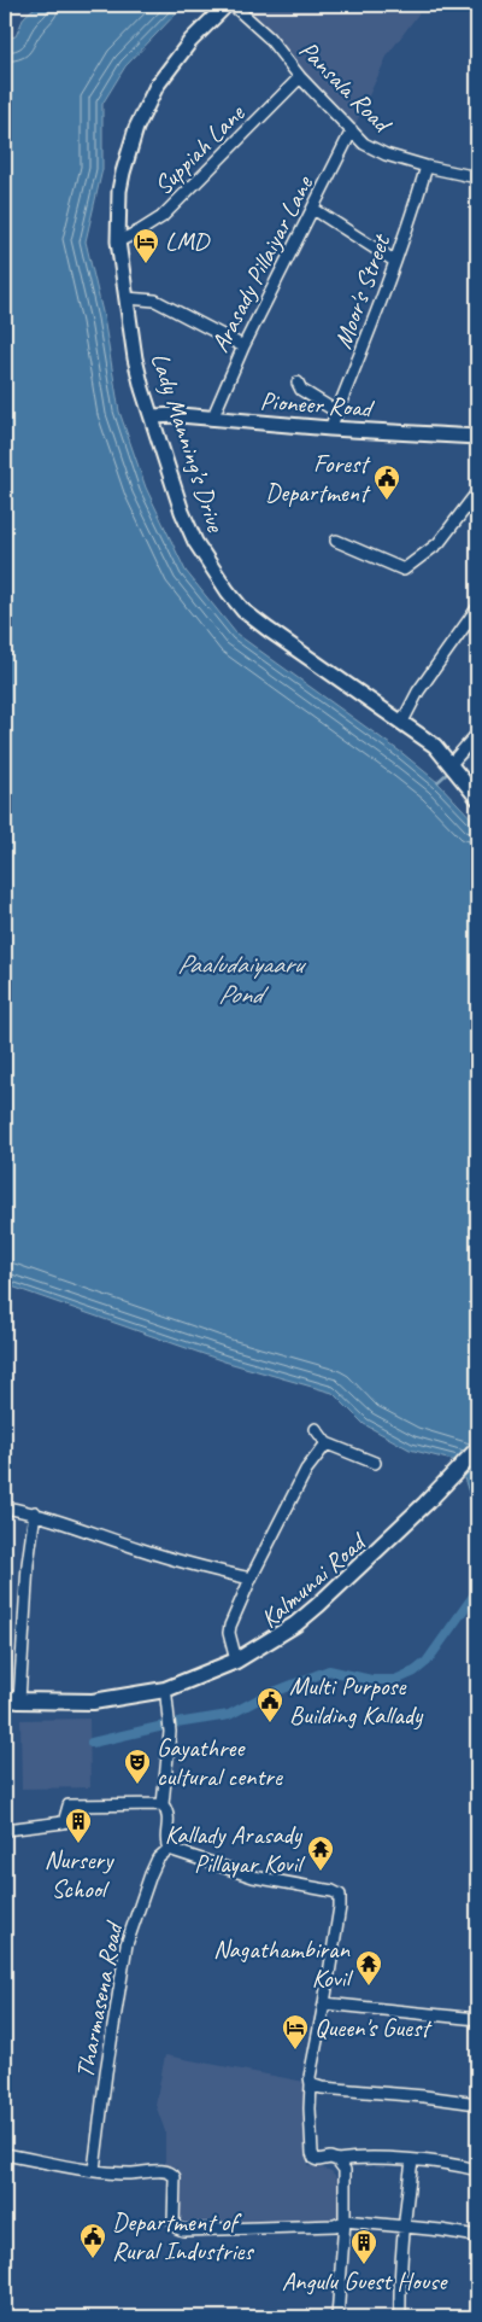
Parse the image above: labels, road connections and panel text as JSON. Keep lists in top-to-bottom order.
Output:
{
  "streets": {
    "highway": ["Kalmunai Road"],
    "main road": ["Pioneer Road", "Lady Manning’s Drive"],
    "street": [
      "Pansala Road",
      "Suppiah Lane",
      "Arasady Pillaiyar Lane",
      "Moor's Street",
      "Tharmasena Road"
    ]
  },
  "crossings": [
    ["Pansala Road", "Suppiah Lane"],
    ["Pansala Road", "Arasady Pillaiyar Lane"],
    ["Pansala Road", "Moor's Street"],
    ["Suppiah Lane", "Lady Manning’s Drive"],
    ["Arasady Pillaiyar Lane", "Pioneer Road"],
    ["Moor's Street", "Pioneer Road"],
    ["Pioneer Road", "Lady Manning’s Drive"]
  ],
  "water": ["Paaludaiyaaru Pond"],
  "places": {
    "hotel": ["LMD", "Queen's Guest"],
    "public building": ["Forest Department", "Multi Purpose Building Kallady", "Department of Rural Industries"],
    "theatre": ["Gayathree cultural centre"],
    "building": ["Nursery School", "Angulu Guest House"],
    "temple": ["Kallady Arasady Pillayar Kovil", "Nagathambiran Kovil"]
  }
}
